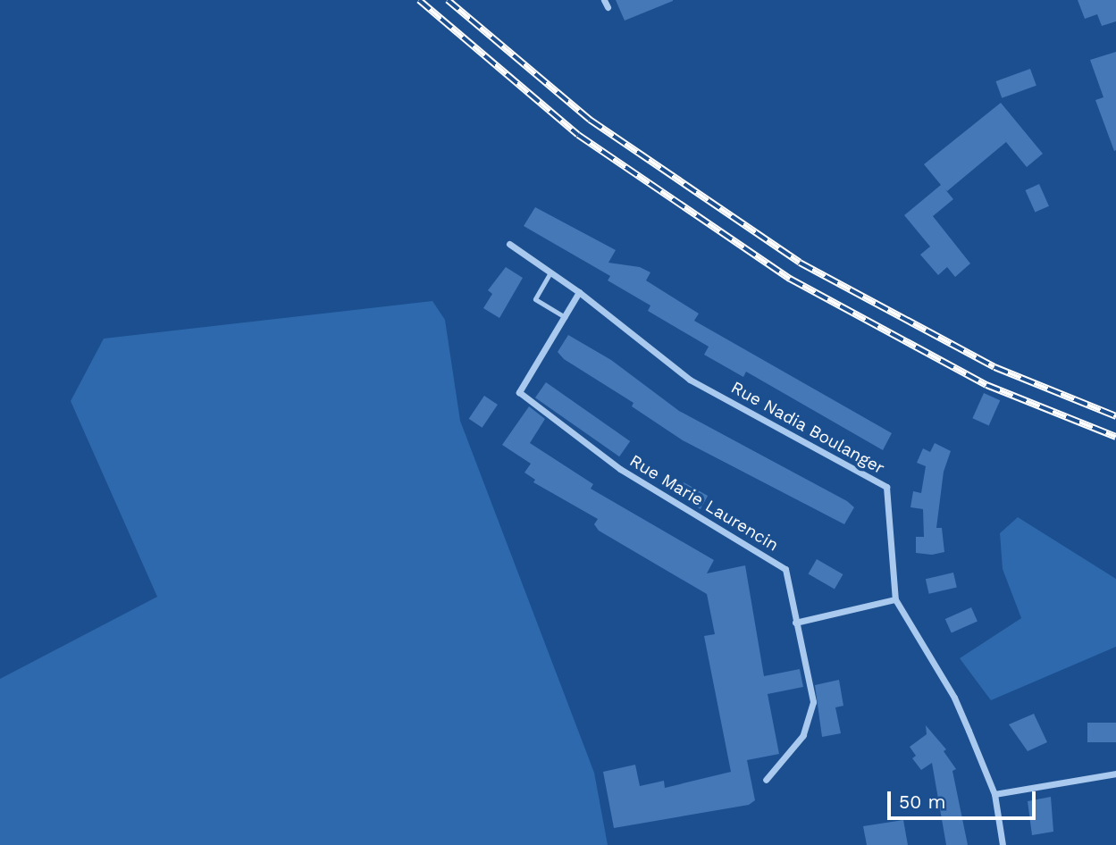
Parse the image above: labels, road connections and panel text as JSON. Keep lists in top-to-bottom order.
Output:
{
  "streets": {
    "street": ["Rue Nadia Boulanger", "Rue Marie Laurencin"]
  },
  "crossings": [
    ["Rue Nadia Boulanger", "Rue Marie Laurencin"]
  ],
  "scale_bar": "50 m"
}
